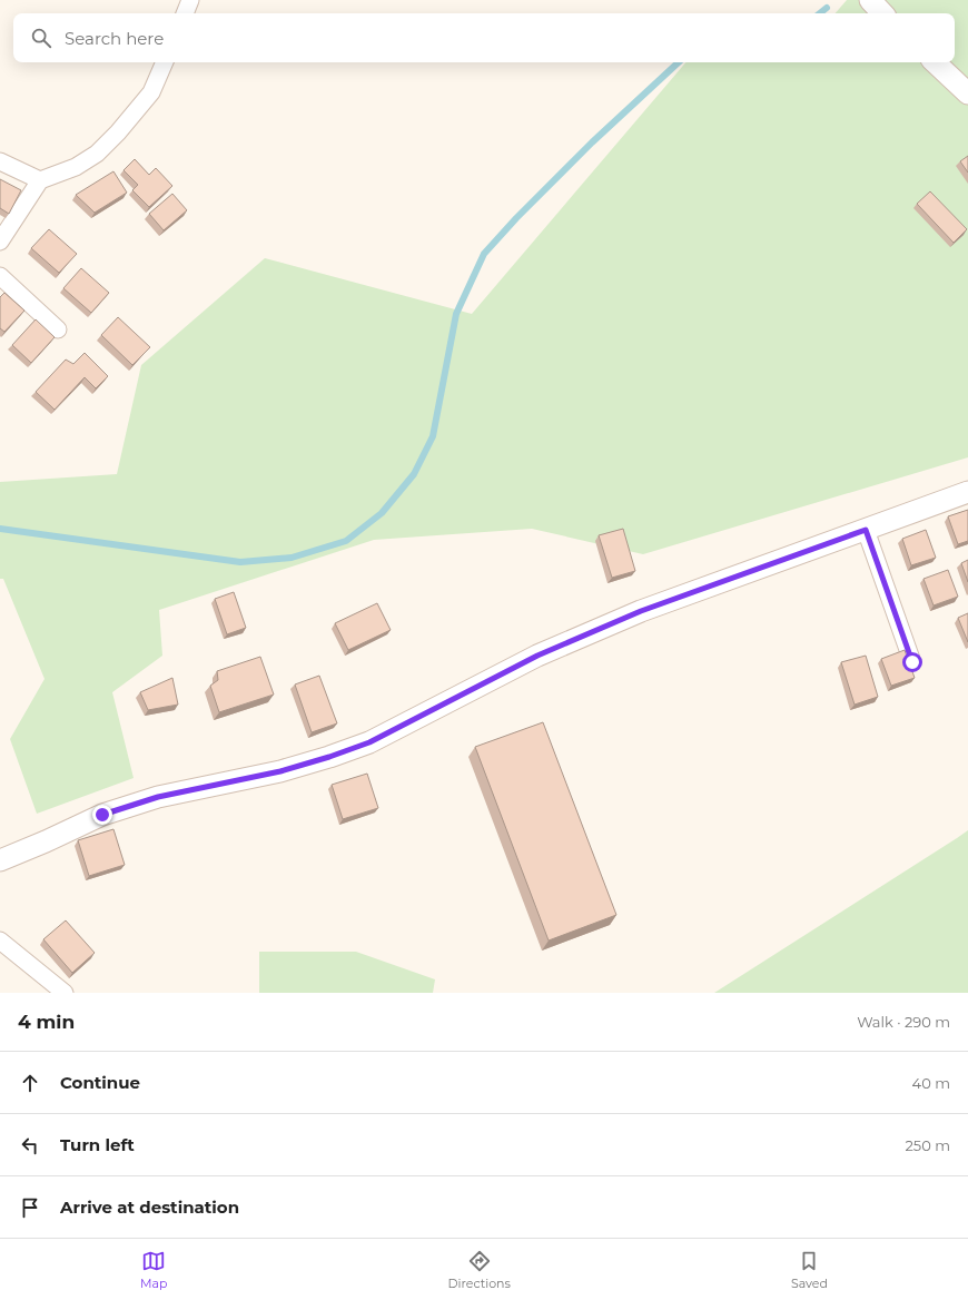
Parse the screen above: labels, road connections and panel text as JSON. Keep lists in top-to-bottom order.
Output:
{
  "page": {
    "search": "Search here",
    "heading": ["4 min", "Walk · 290 m"],
    "list": [
      ["Continue", "40 m"],
      ["Turn left", "250 m"],
      "Arrive at destination"
    ],
    "nav": ["Map", "Directions", "Saved"]
  }
}
